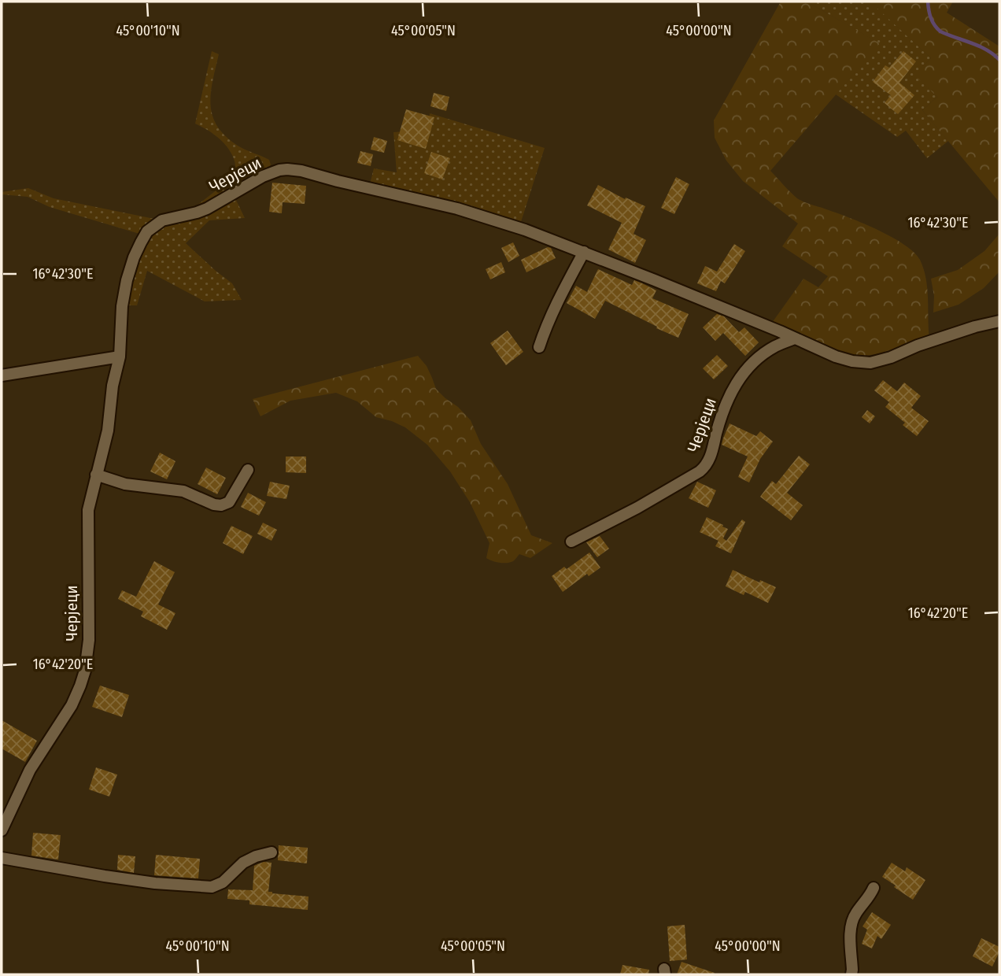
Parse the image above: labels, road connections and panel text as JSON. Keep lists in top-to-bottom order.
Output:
{
  "streets": {
    "street": ["Черјеци"]
  },
  "coordinates": [
    "45°00'10\"N",
    "45°00'05\"N",
    "45°00'00\"N",
    "16°42'30\"E",
    "16°42'20\"E"
  ]
}
